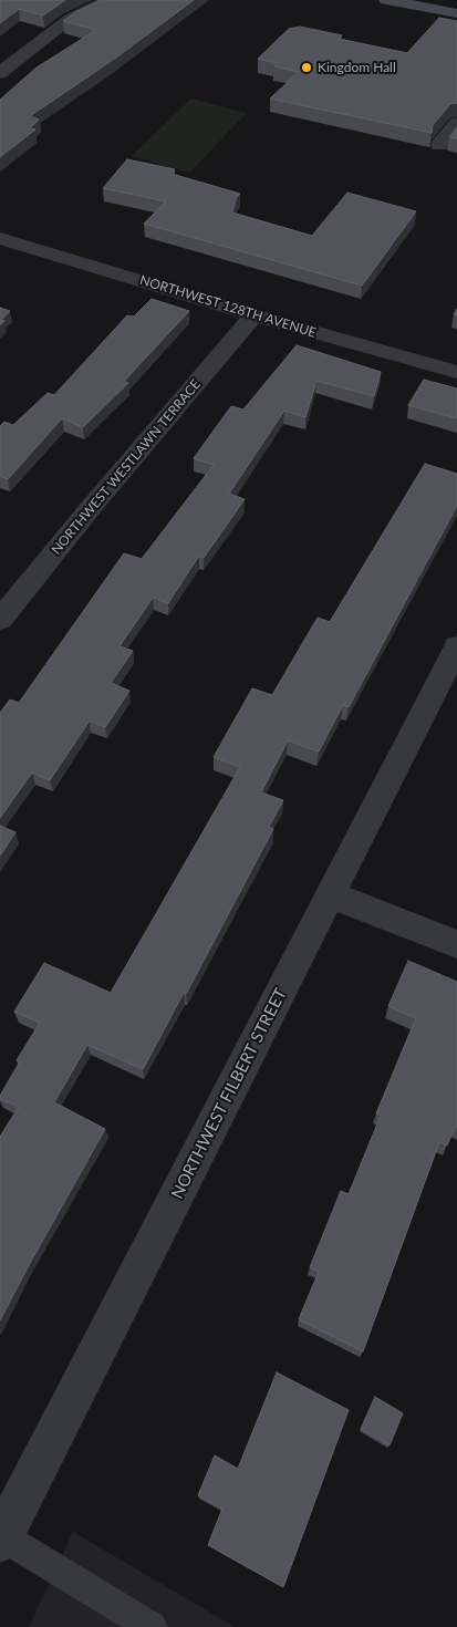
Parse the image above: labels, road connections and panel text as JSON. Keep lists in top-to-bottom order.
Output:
{
  "streets": {
    "street": ["NORTHWEST 128TH AVENUE", "NORTHWEST WESTLAWN TERRACE", "NORTHWEST FILBERT STREET"]
  },
  "crossings": [
    ["NORTHWEST 128TH AVENUE", "NORTHWEST WESTLAWN TERRACE"]
  ],
  "places": ["Kingdom Hall"]
}
